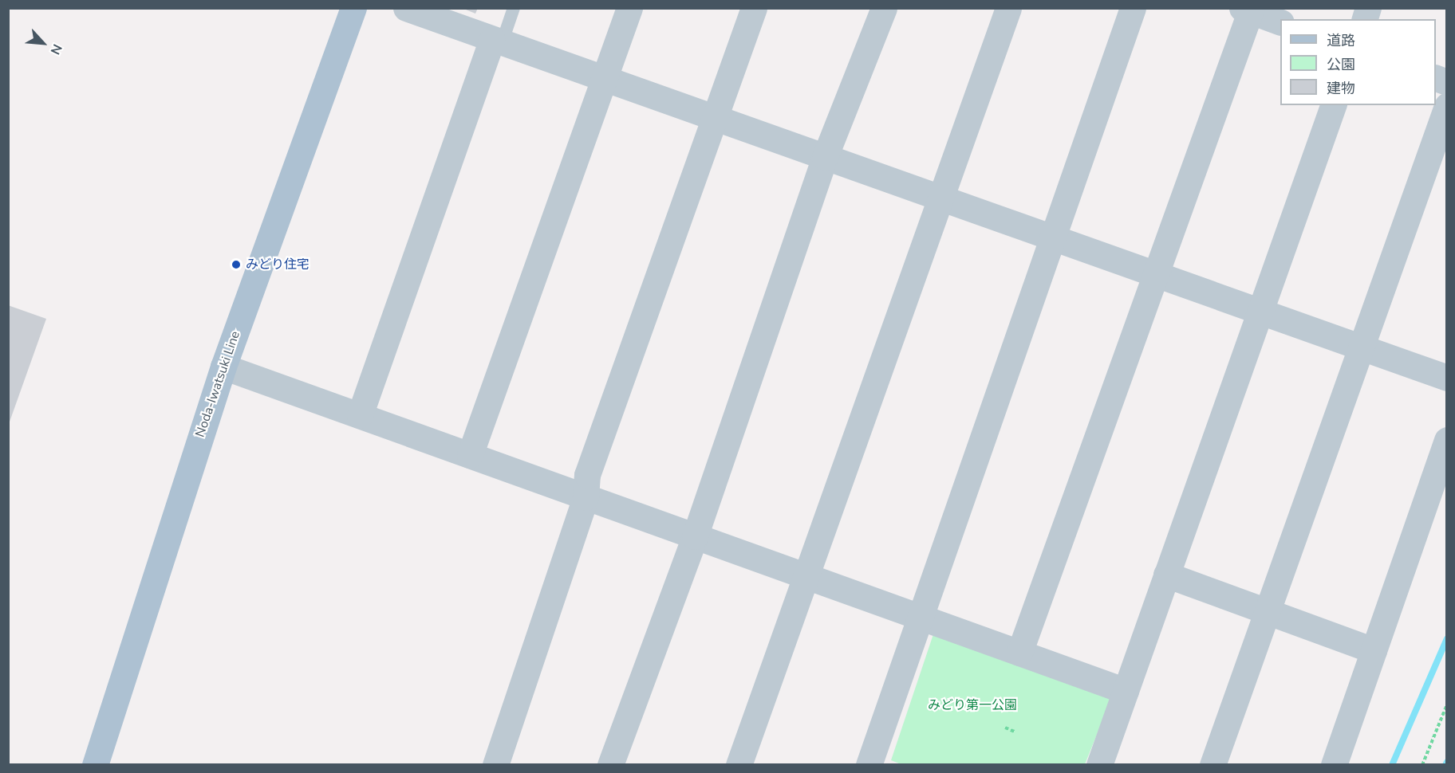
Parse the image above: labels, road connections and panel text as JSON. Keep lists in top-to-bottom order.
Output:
{
  "streets": {
    "main road": ["Noda-Iwatsuki Line"]
  },
  "parks": ["みどり第一公園"],
  "places": ["みどり住宅"],
  "legend": ["道路", "公園", "建物"],
  "north": "bottom right"
}
